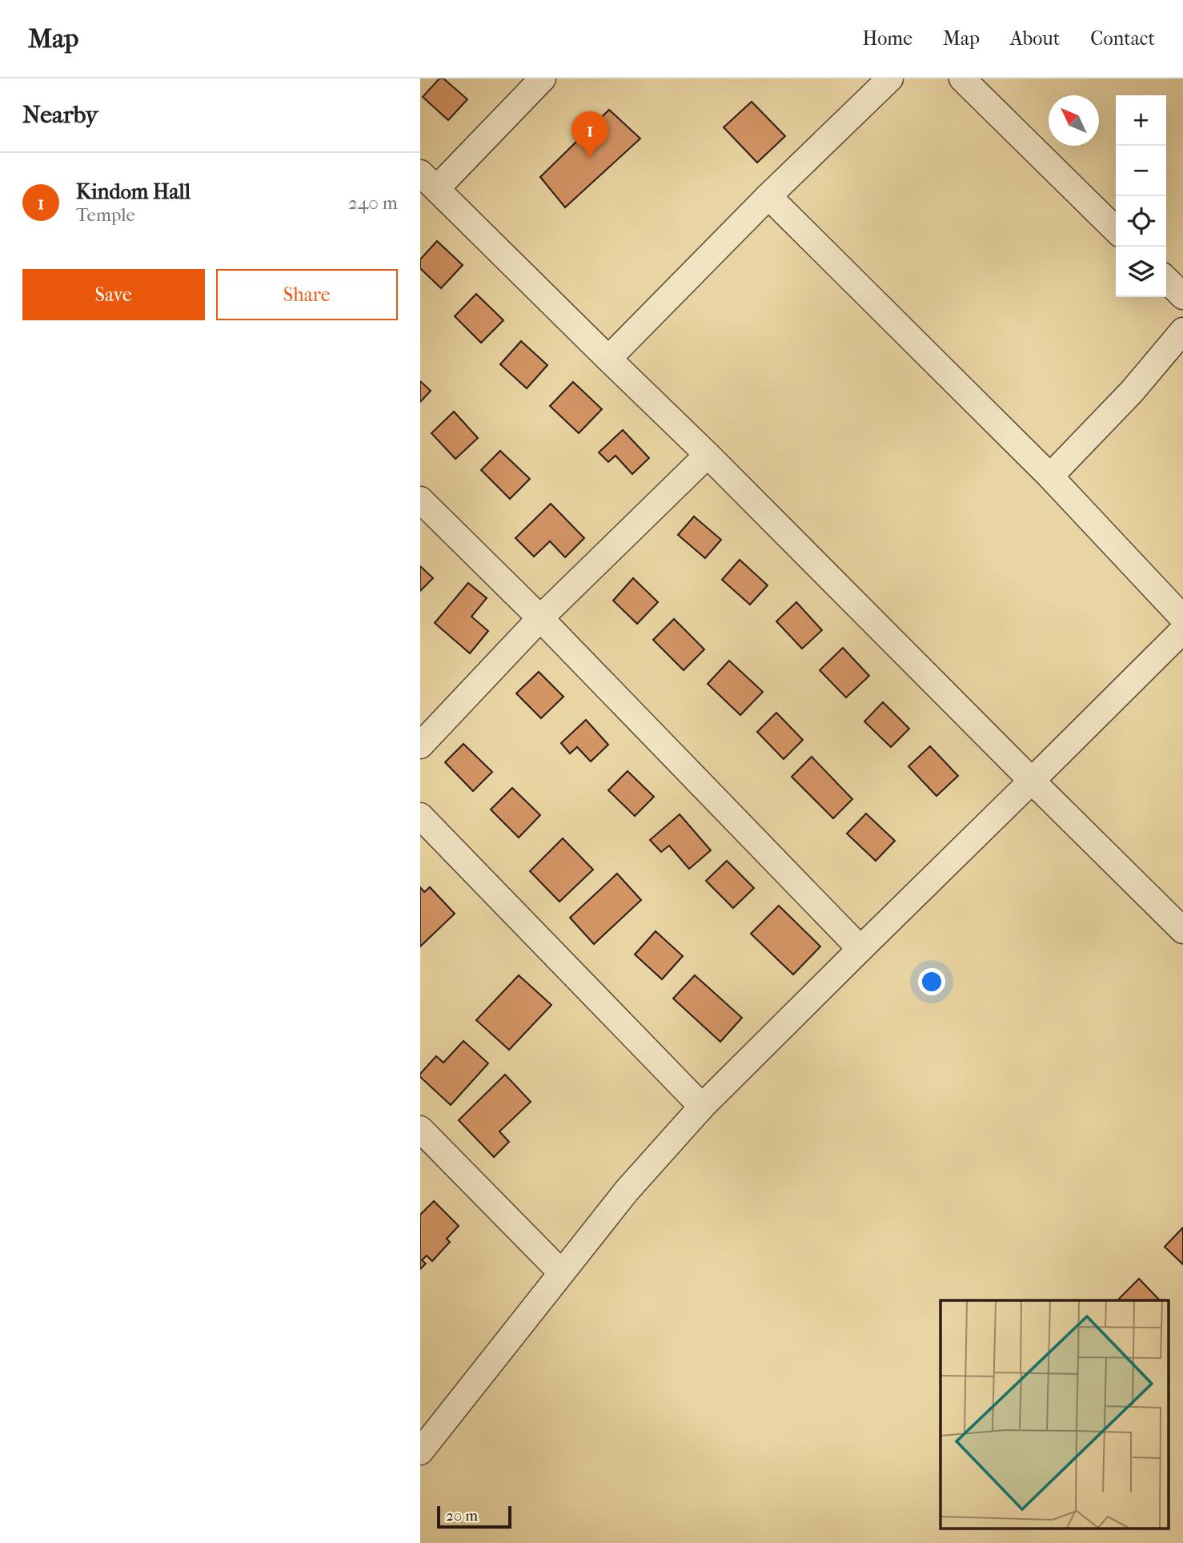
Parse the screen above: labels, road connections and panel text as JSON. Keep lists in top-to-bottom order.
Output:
{
  "scale_bar": "20 m",
  "north": "top left",
  "page": {
    "header": "Map",
    "nav": [
      "Home",
      "Map",
      "About",
      "Contact"
    ],
    "heading": "Nearby",
    "map_buttons": ["+", "−"],
    "pins": "1",
    "list": [
      {
        "mark": "1",
        "name": "Kindom Hall",
        "note": "Temple",
        "value": "240 m"
      }
    ],
    "buttons": ["Save", "Share"],
    "scale": "20 m"
  }
}
